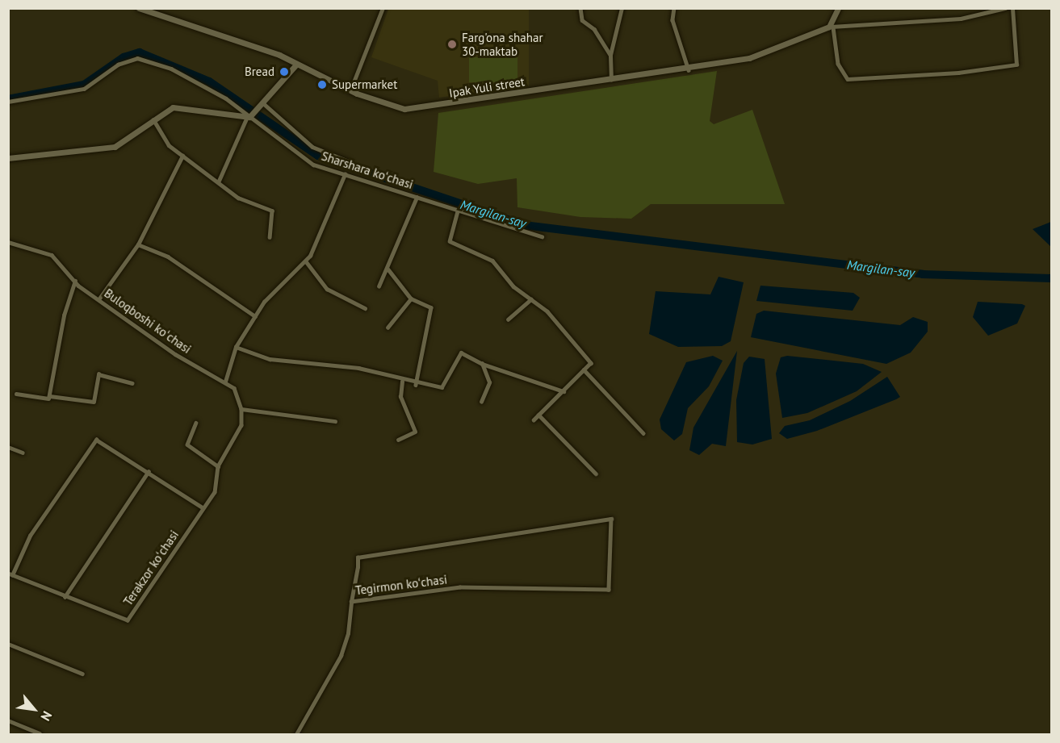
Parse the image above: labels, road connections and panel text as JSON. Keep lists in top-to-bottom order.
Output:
{
  "streets": {
    "main road": ["Ipak Yuli street", "Sharshara koʻchasi"],
    "street": ["Buloqboshi koʻchasi", "Terakzor koʻchasi", "Tegirmon koʻchasi"]
  },
  "water": ["Margilan-say"],
  "places": ["Farg'ona shahar 30-maktab", "Bread", "Supermarket"],
  "north": "bottom right"
}
